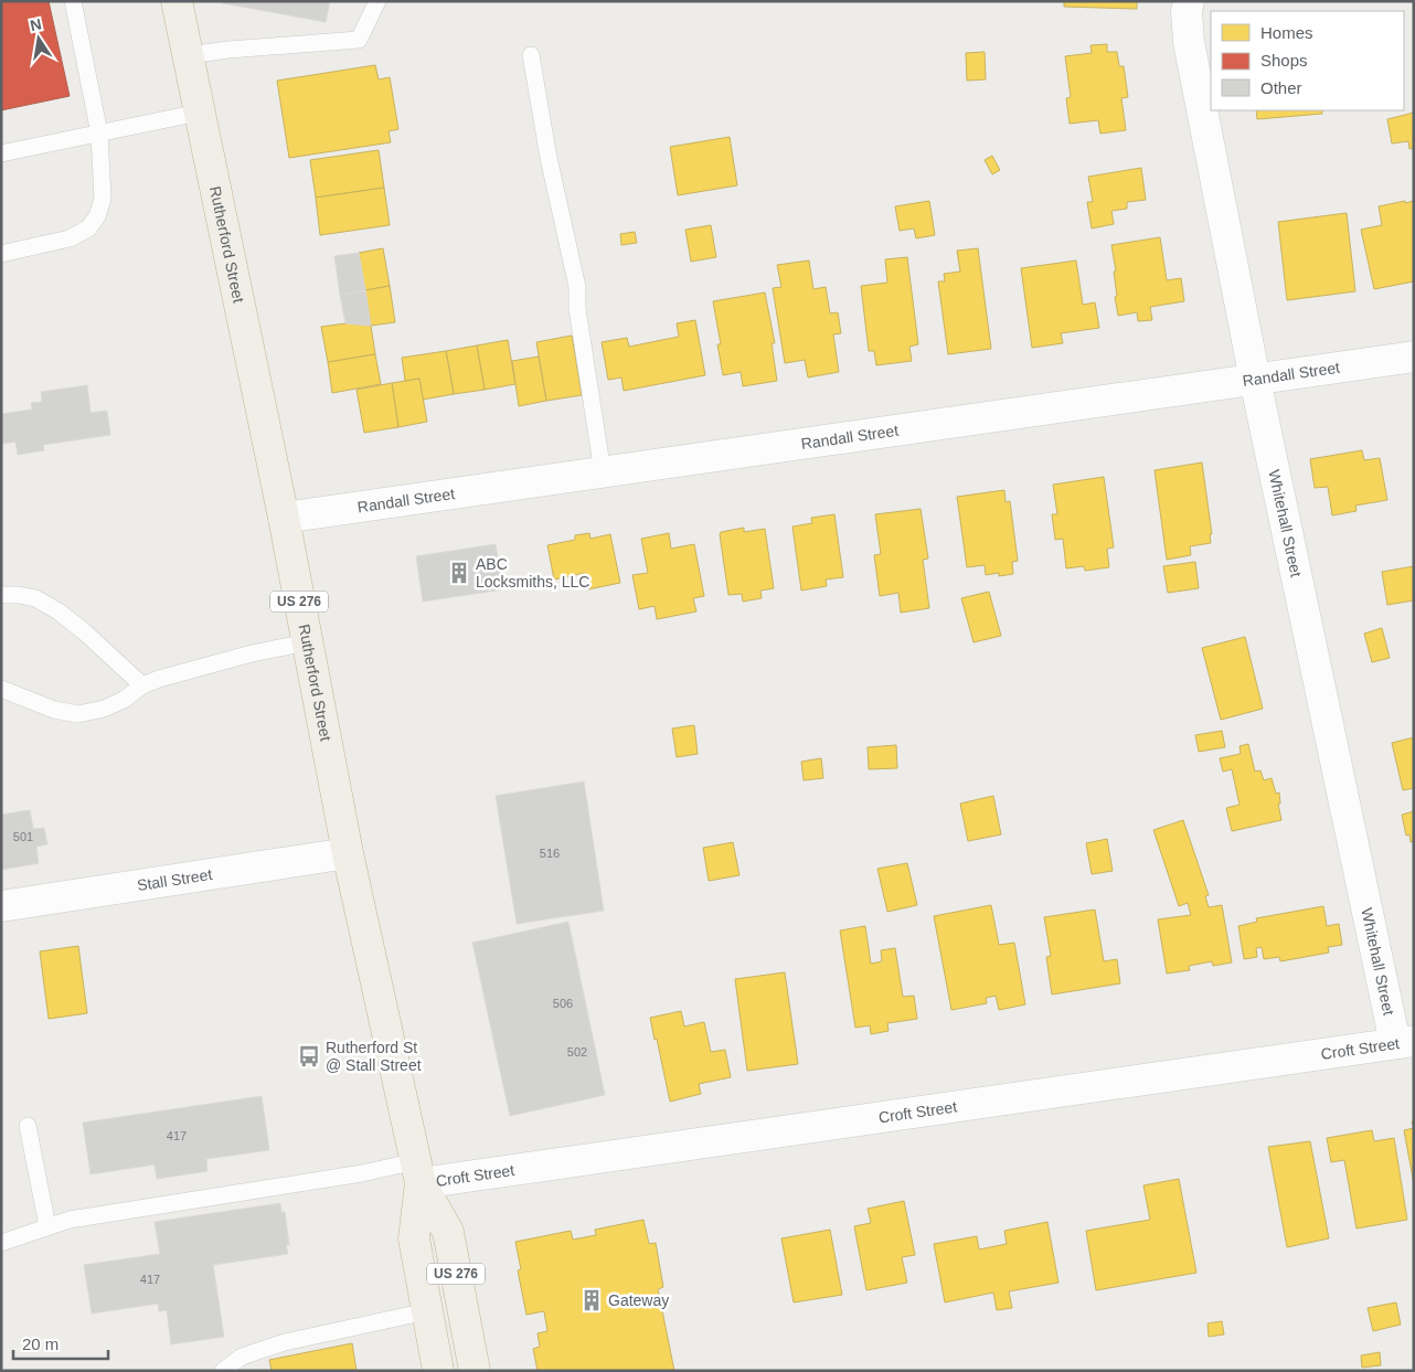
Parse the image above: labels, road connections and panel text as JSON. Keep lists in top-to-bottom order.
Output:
{
  "streets": {
    "highway": ["Rutherford Street", "US 276"],
    "street": [
      "Randall Street",
      "Whitehall Street",
      "Stall Street",
      "Croft Street"
    ]
  },
  "crossings": [
    ["Rutherford Street", "Randall Street"],
    ["Rutherford Street", "Stall Street"],
    ["Rutherford Street", "Croft Street"],
    ["Randall Street", "Whitehall Street"],
    ["Whitehall Street", "Croft Street"]
  ],
  "places": {
    "building": ["ABC Locksmiths, LLC", "Gateway"],
    "bus stop": ["Rutherford St @ Stall Street"]
  },
  "house_numbers": [
    "501",
    "516",
    "506",
    "502",
    "417",
    "417"
  ],
  "legend": ["Homes", "Shops", "Other"],
  "scale_bar": "20 m",
  "north": "top"
}
